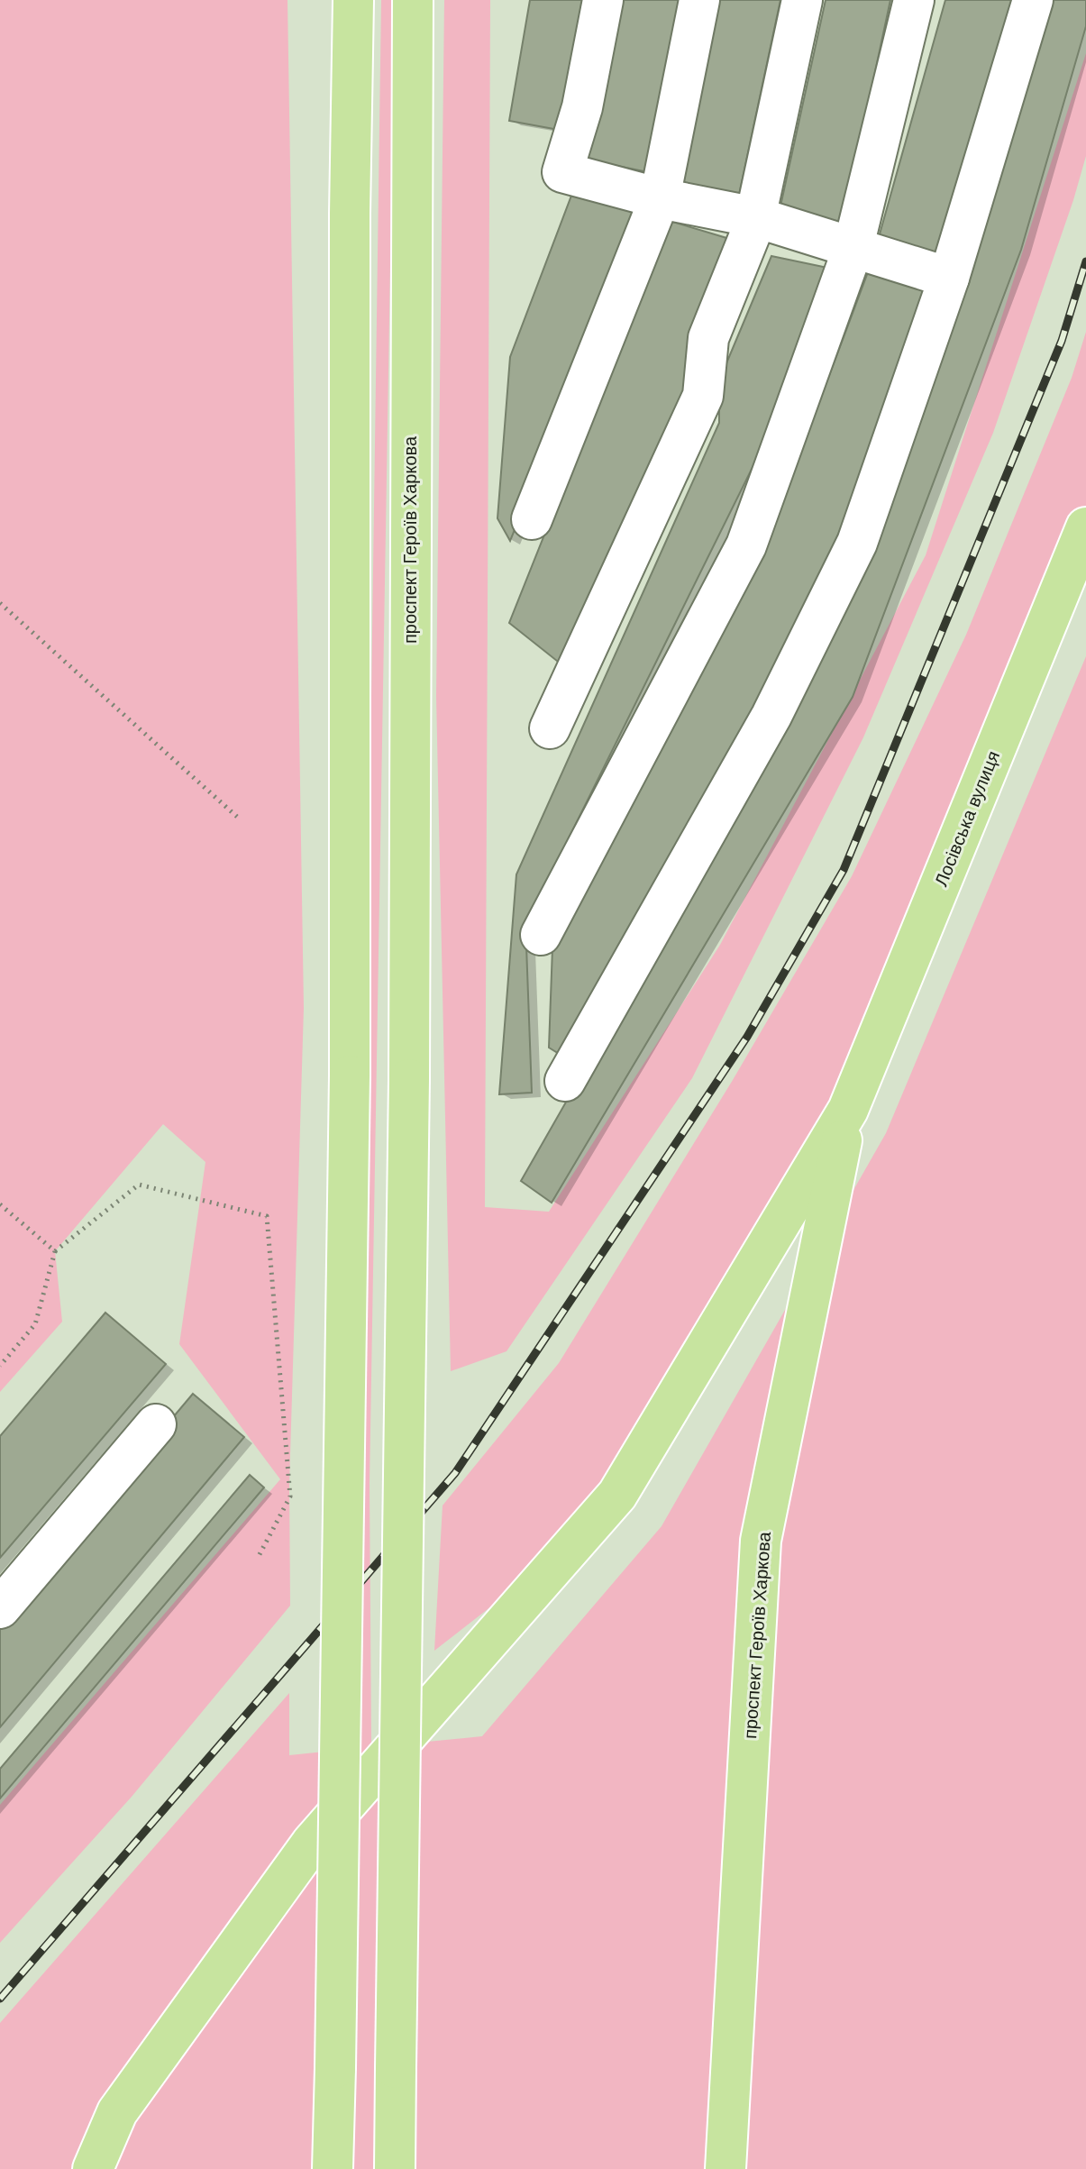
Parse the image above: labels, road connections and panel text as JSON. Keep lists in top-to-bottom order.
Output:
{
  "streets": {
    "main road": ["проспект Героїв Харкова", "Лосівська вулиця"]
  },
  "crossings": [
    ["проспект Героїв Харкова", "Лосівська вулиця"]
  ]
}
